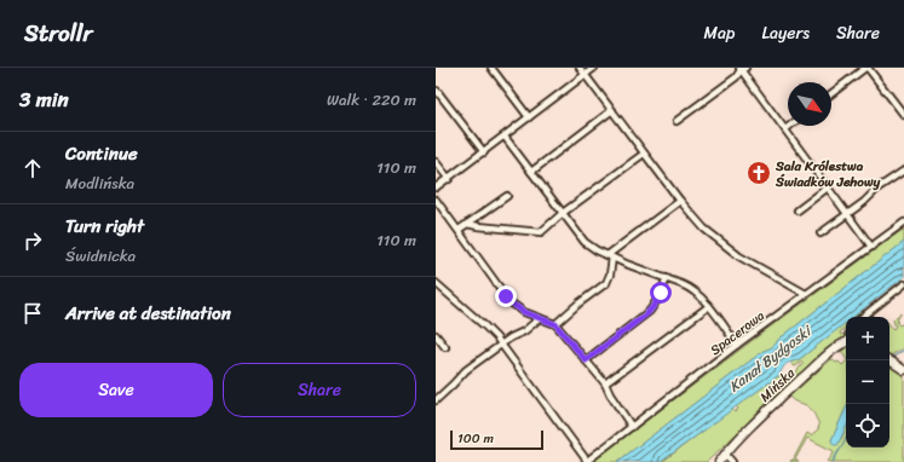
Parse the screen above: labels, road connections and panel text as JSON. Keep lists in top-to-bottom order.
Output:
{
  "streets": {
    "street": ["Spacerowa", "Mińska"]
  },
  "water": ["Kanał Bydgoski"],
  "places": {
    "church": ["Sala Królestwa Świadków Jehowy"]
  },
  "scale_bar": "100 m",
  "north": "bottom right",
  "page": {
    "header": "Strollr",
    "nav": ["Map", "Layers", "Share"],
    "heading": ["3 min", "Walk · 220 m"],
    "list": [
      ["Continue", "Modlińska", "110 m"],
      ["Turn right", "Świdnicka", "110 m"],
      "Arrive at destination"
    ],
    "map_buttons": ["+", "−"],
    "buttons": ["Save", "Share"],
    "scale": "100 m"
  }
}
